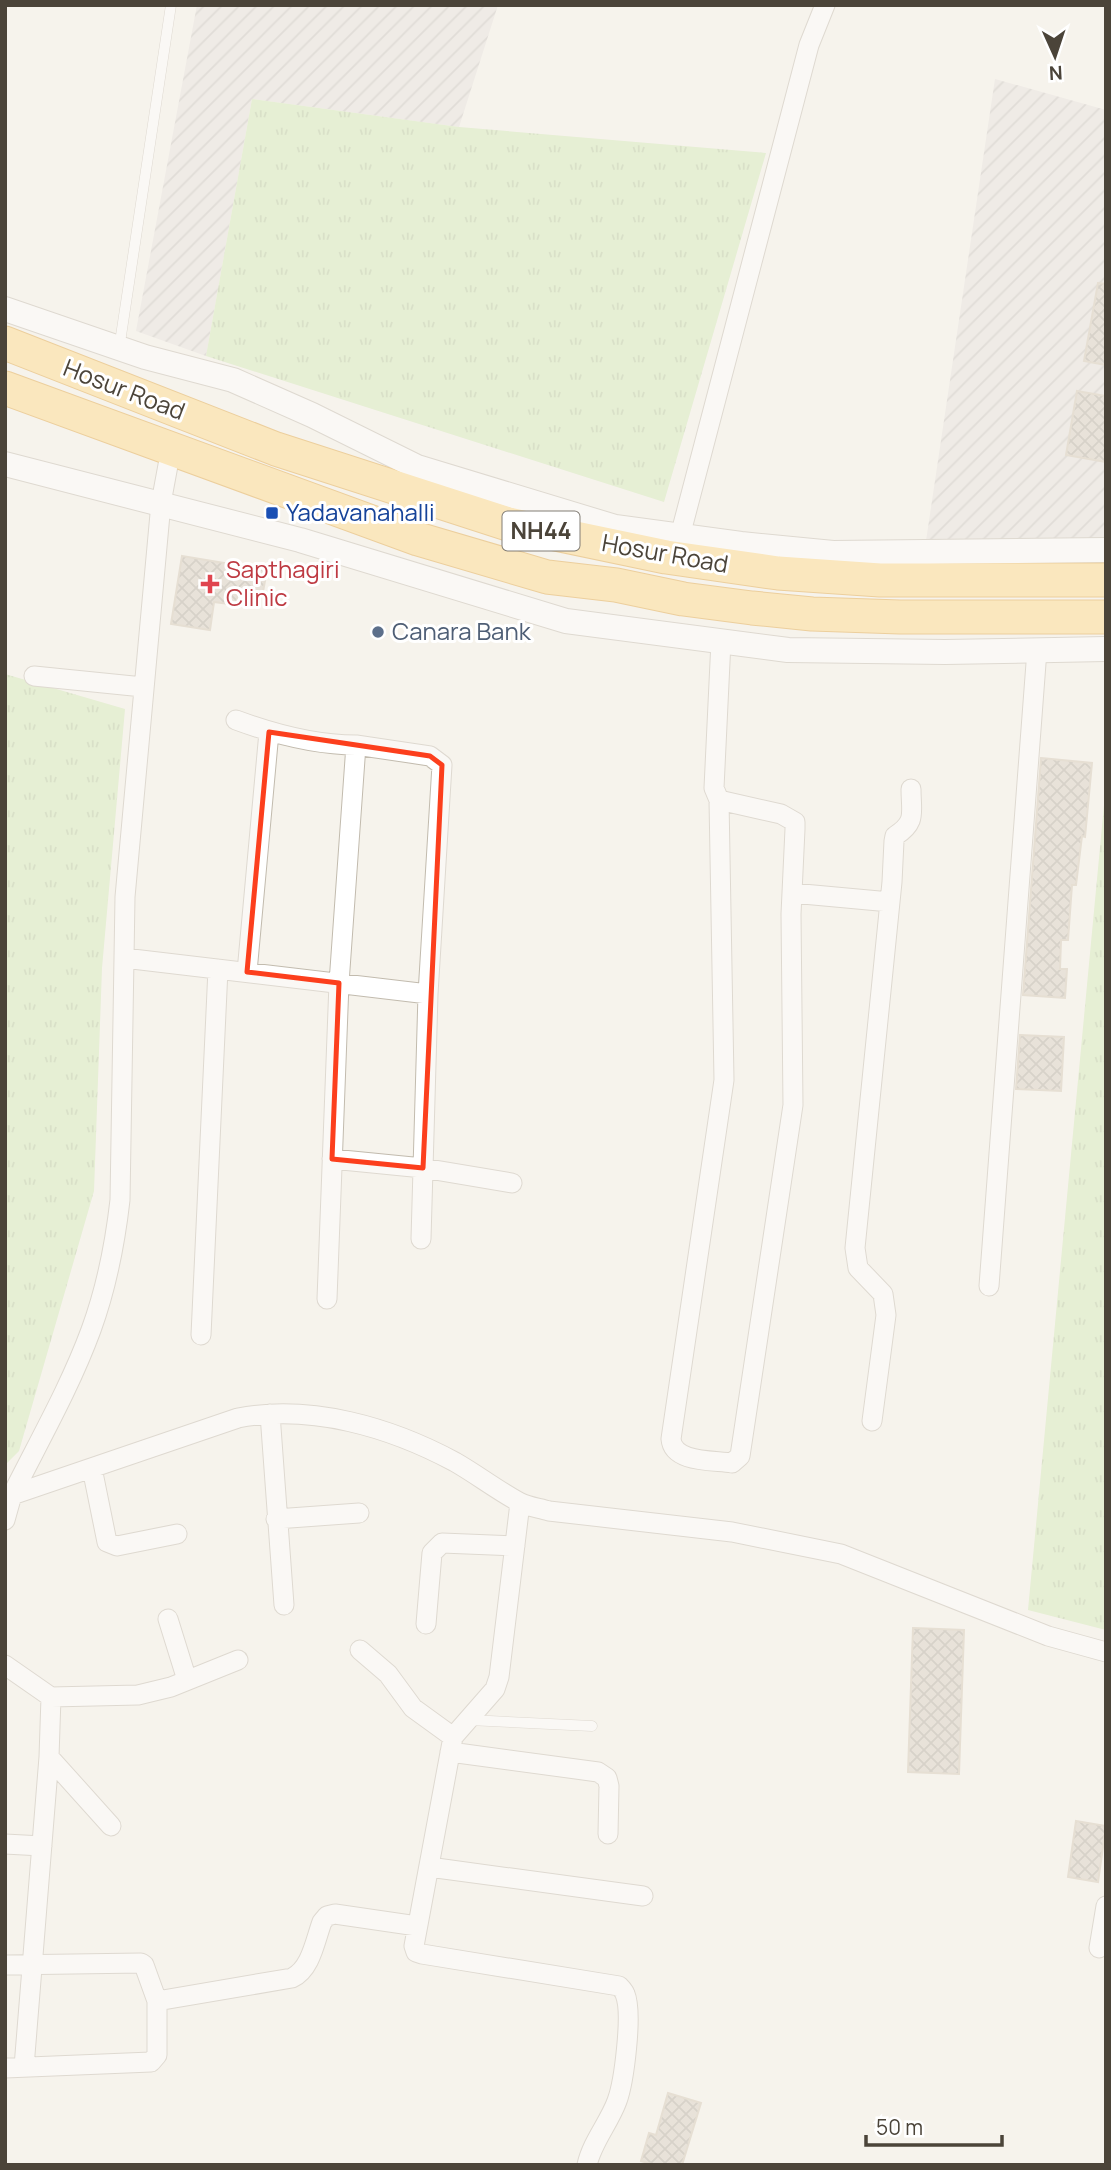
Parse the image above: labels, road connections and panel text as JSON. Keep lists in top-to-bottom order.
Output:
{
  "streets": {
    "highway": ["Hosur Road", "NH44"]
  },
  "places": {
    "transit": ["Yadavanahalli"],
    "health": ["Sapthagiri Clinic"],
    "other": ["Canara Bank"]
  },
  "scale_bar": "50 m",
  "north": "bottom"
}
